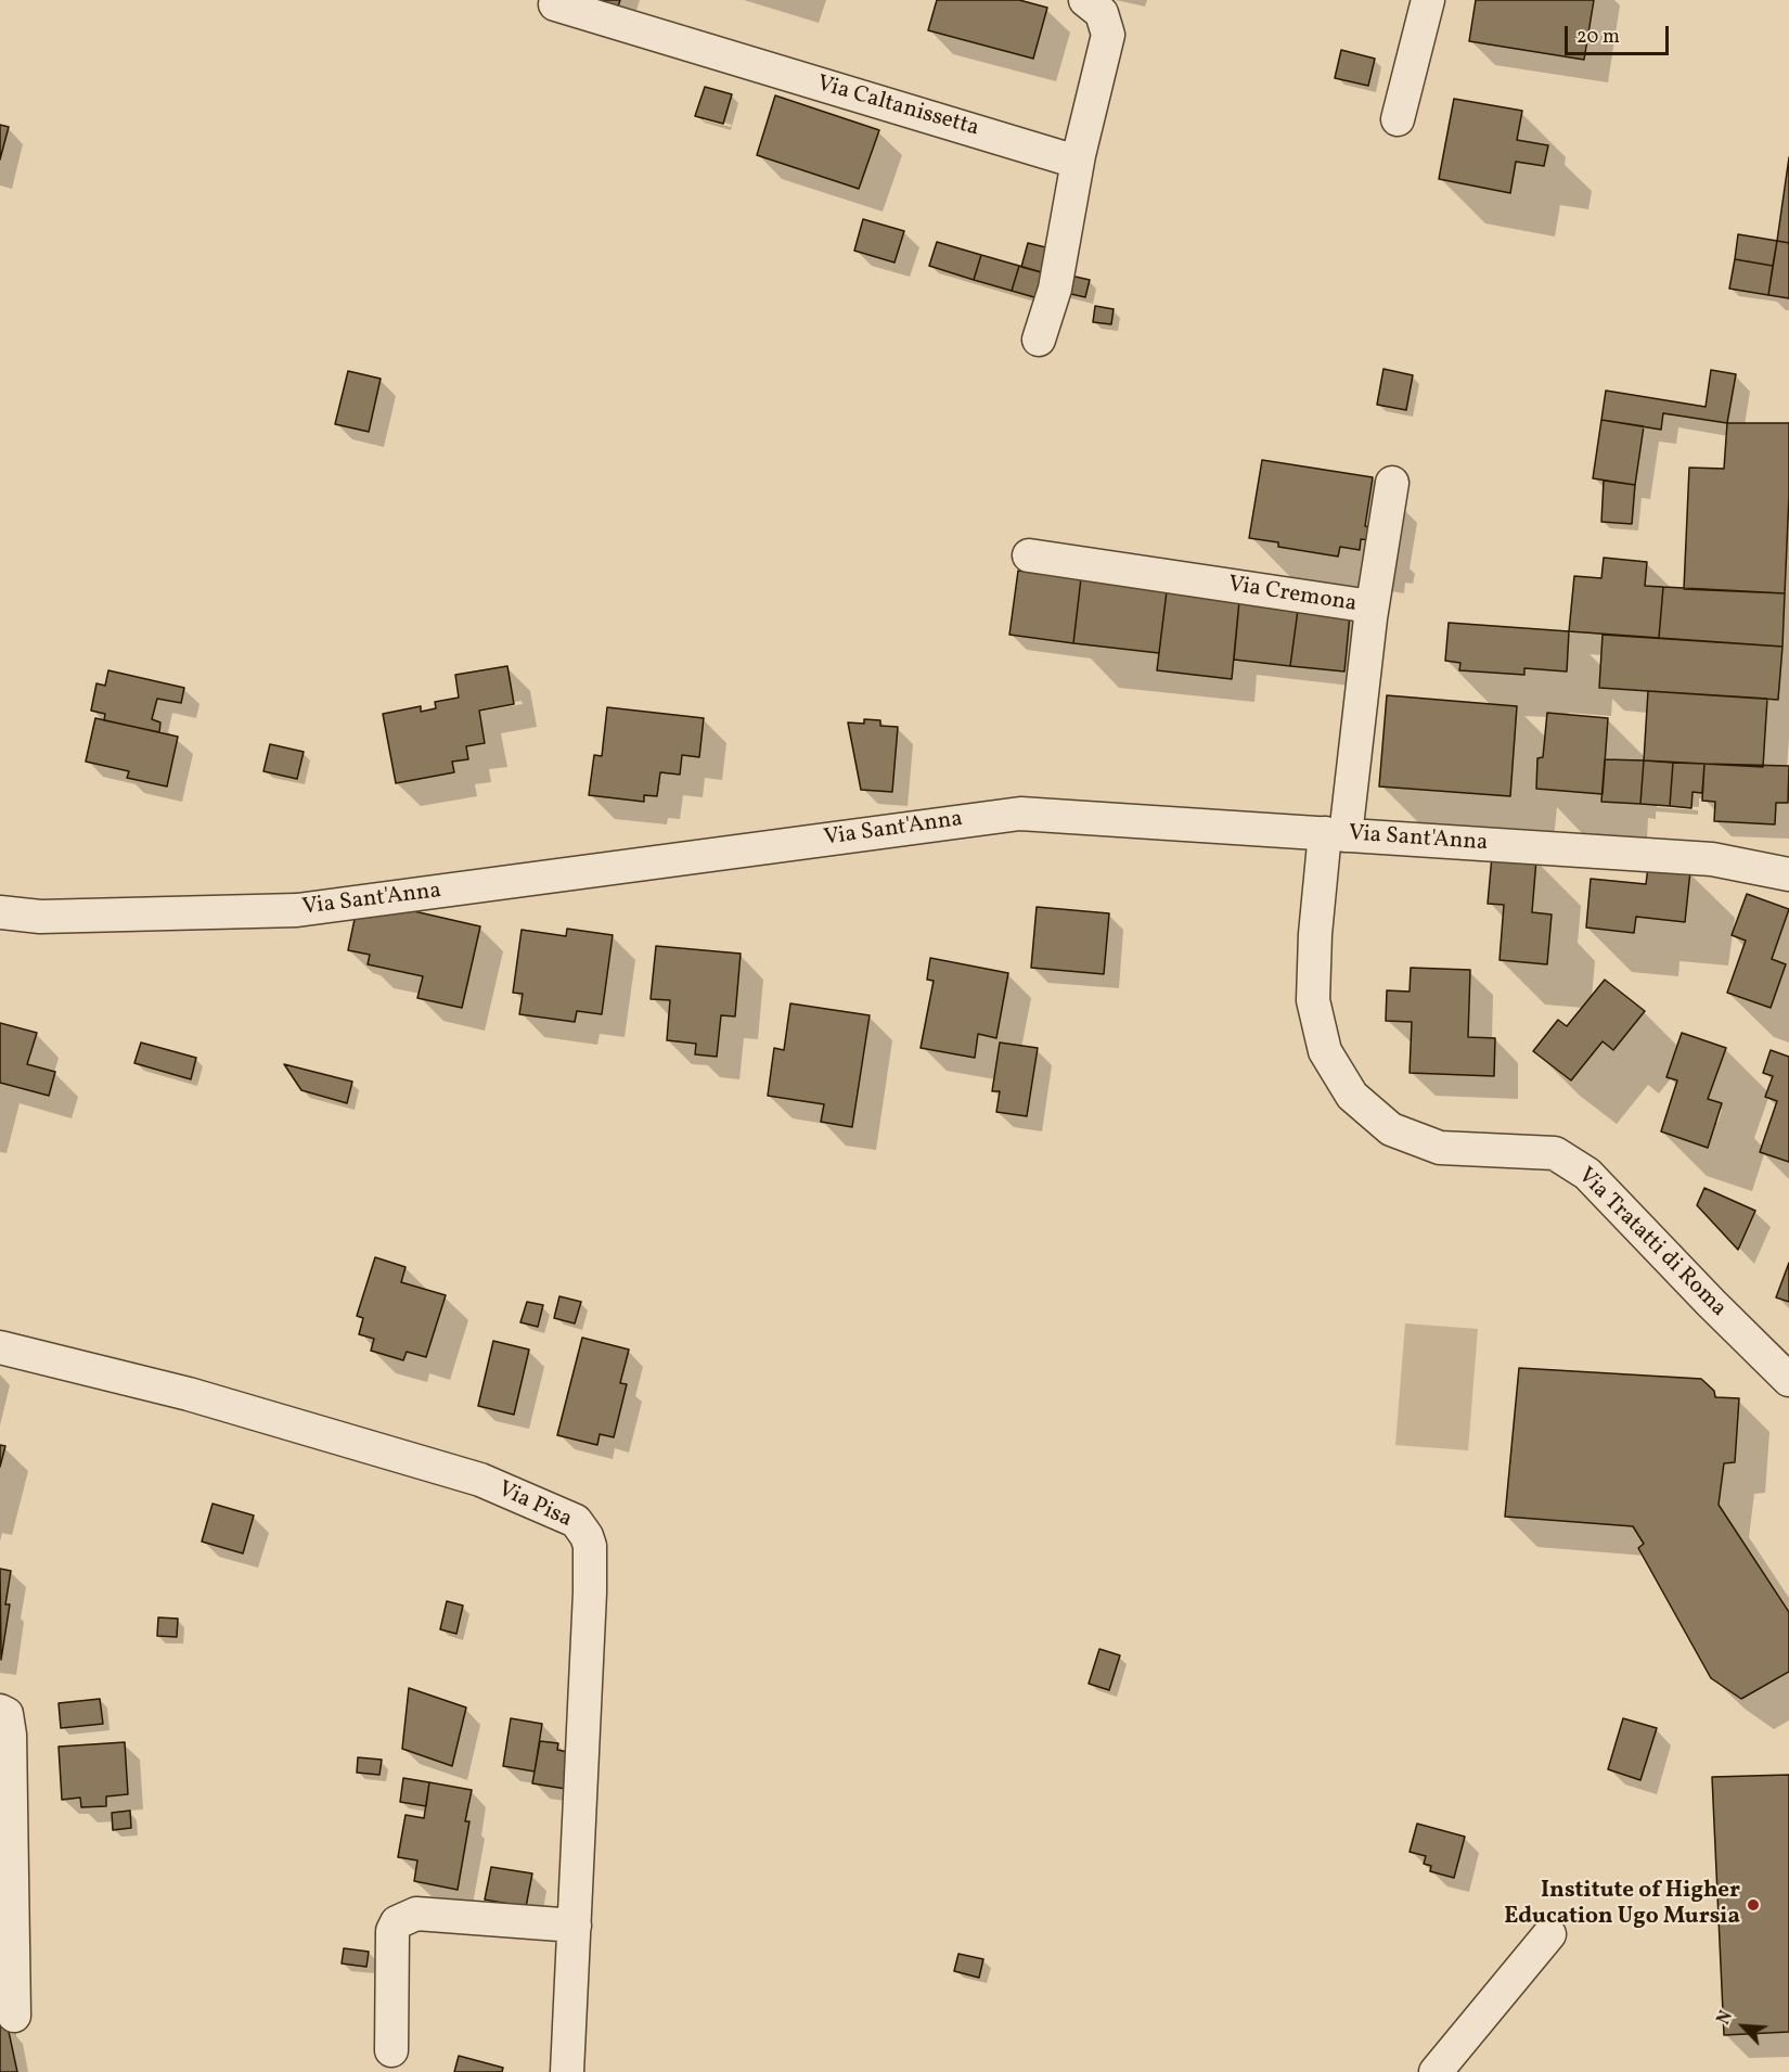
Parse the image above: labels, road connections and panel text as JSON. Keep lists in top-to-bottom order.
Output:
{
  "streets": {
    "street": [
      "Via Caltanissetta",
      "Via Cremona",
      "Via Sant'Anna",
      "Via Tratatti di Roma",
      "Via Pisa"
    ]
  },
  "crossings": [
    ["Via Cremona", "Via Sant'Anna"],
    ["Via Cremona", "Via Tratatti di Roma"],
    ["Via Sant'Anna", "Via Tratatti di Roma"]
  ],
  "places": ["Institute of Higher Education Ugo Mursia"],
  "scale_bar": "20 m",
  "north": "top left"
}
